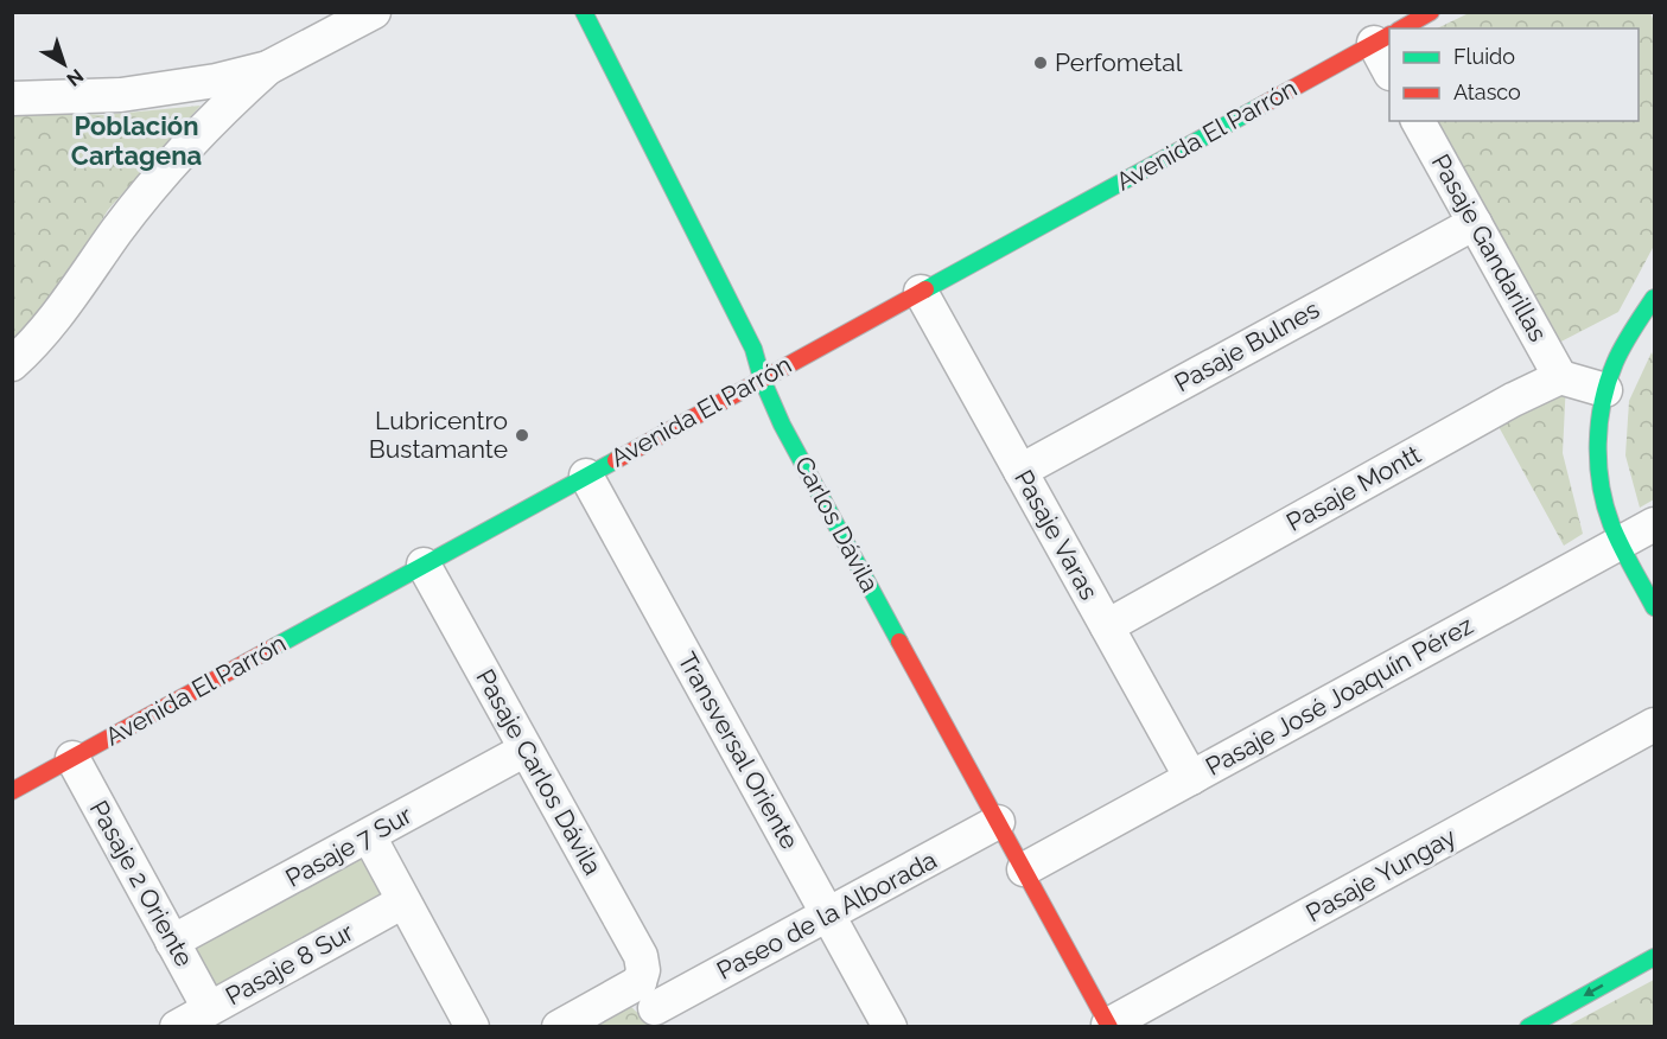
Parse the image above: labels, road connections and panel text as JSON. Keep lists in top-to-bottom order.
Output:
{
  "streets": {
    "main road": ["Avenida El Parrón", "Carlos Dávila"],
    "street": [
      "Pasaje Gandarillas",
      "Pasaje Bulnes",
      "Pasaje Montt",
      "Pasaje Varas",
      "Pasaje José Joaquín Pérez",
      "Transversal Oriente",
      "Pasaje Carlos Dávila",
      "Pasaje 7 Sur",
      "Pasaje Yungay",
      "Pasaje 2 Oriente",
      "Paseo de la Alborada",
      "Pasaje 8 Sur"
    ]
  },
  "crossings": [
    ["Avenida El Parrón", "Carlos Dávila"],
    ["Avenida El Parrón", "Pasaje Varas"],
    ["Avenida El Parrón", "Transversal Oriente"],
    ["Avenida El Parrón", "Pasaje Carlos Dávila"],
    ["Avenida El Parrón", "Pasaje 2 Oriente"],
    ["Pasaje Gandarillas", "Pasaje Bulnes"],
    ["Pasaje Gandarillas", "Pasaje Montt"],
    ["Pasaje Bulnes", "Pasaje Varas"],
    ["Pasaje Montt", "Pasaje Varas"],
    ["Carlos Dávila", "Pasaje José Joaquín Pérez"],
    ["Carlos Dávila", "Pasaje Yungay"],
    ["Carlos Dávila", "Paseo de la Alborada"],
    ["Pasaje Varas", "Pasaje José Joaquín Pérez"],
    ["Transversal Oriente", "Paseo de la Alborada"],
    ["Pasaje Carlos Dávila", "Pasaje 7 Sur"],
    ["Pasaje Carlos Dávila", "Paseo de la Alborada"],
    ["Pasaje 7 Sur", "Pasaje 2 Oriente"],
    ["Pasaje 2 Oriente", "Pasaje 8 Sur"]
  ],
  "districts": ["Población Cartagena"],
  "places": ["Perfometal", "Lubricentro Bustamante"],
  "legend": ["Fluido", "Atasco"],
  "north": "bottom right"
}
